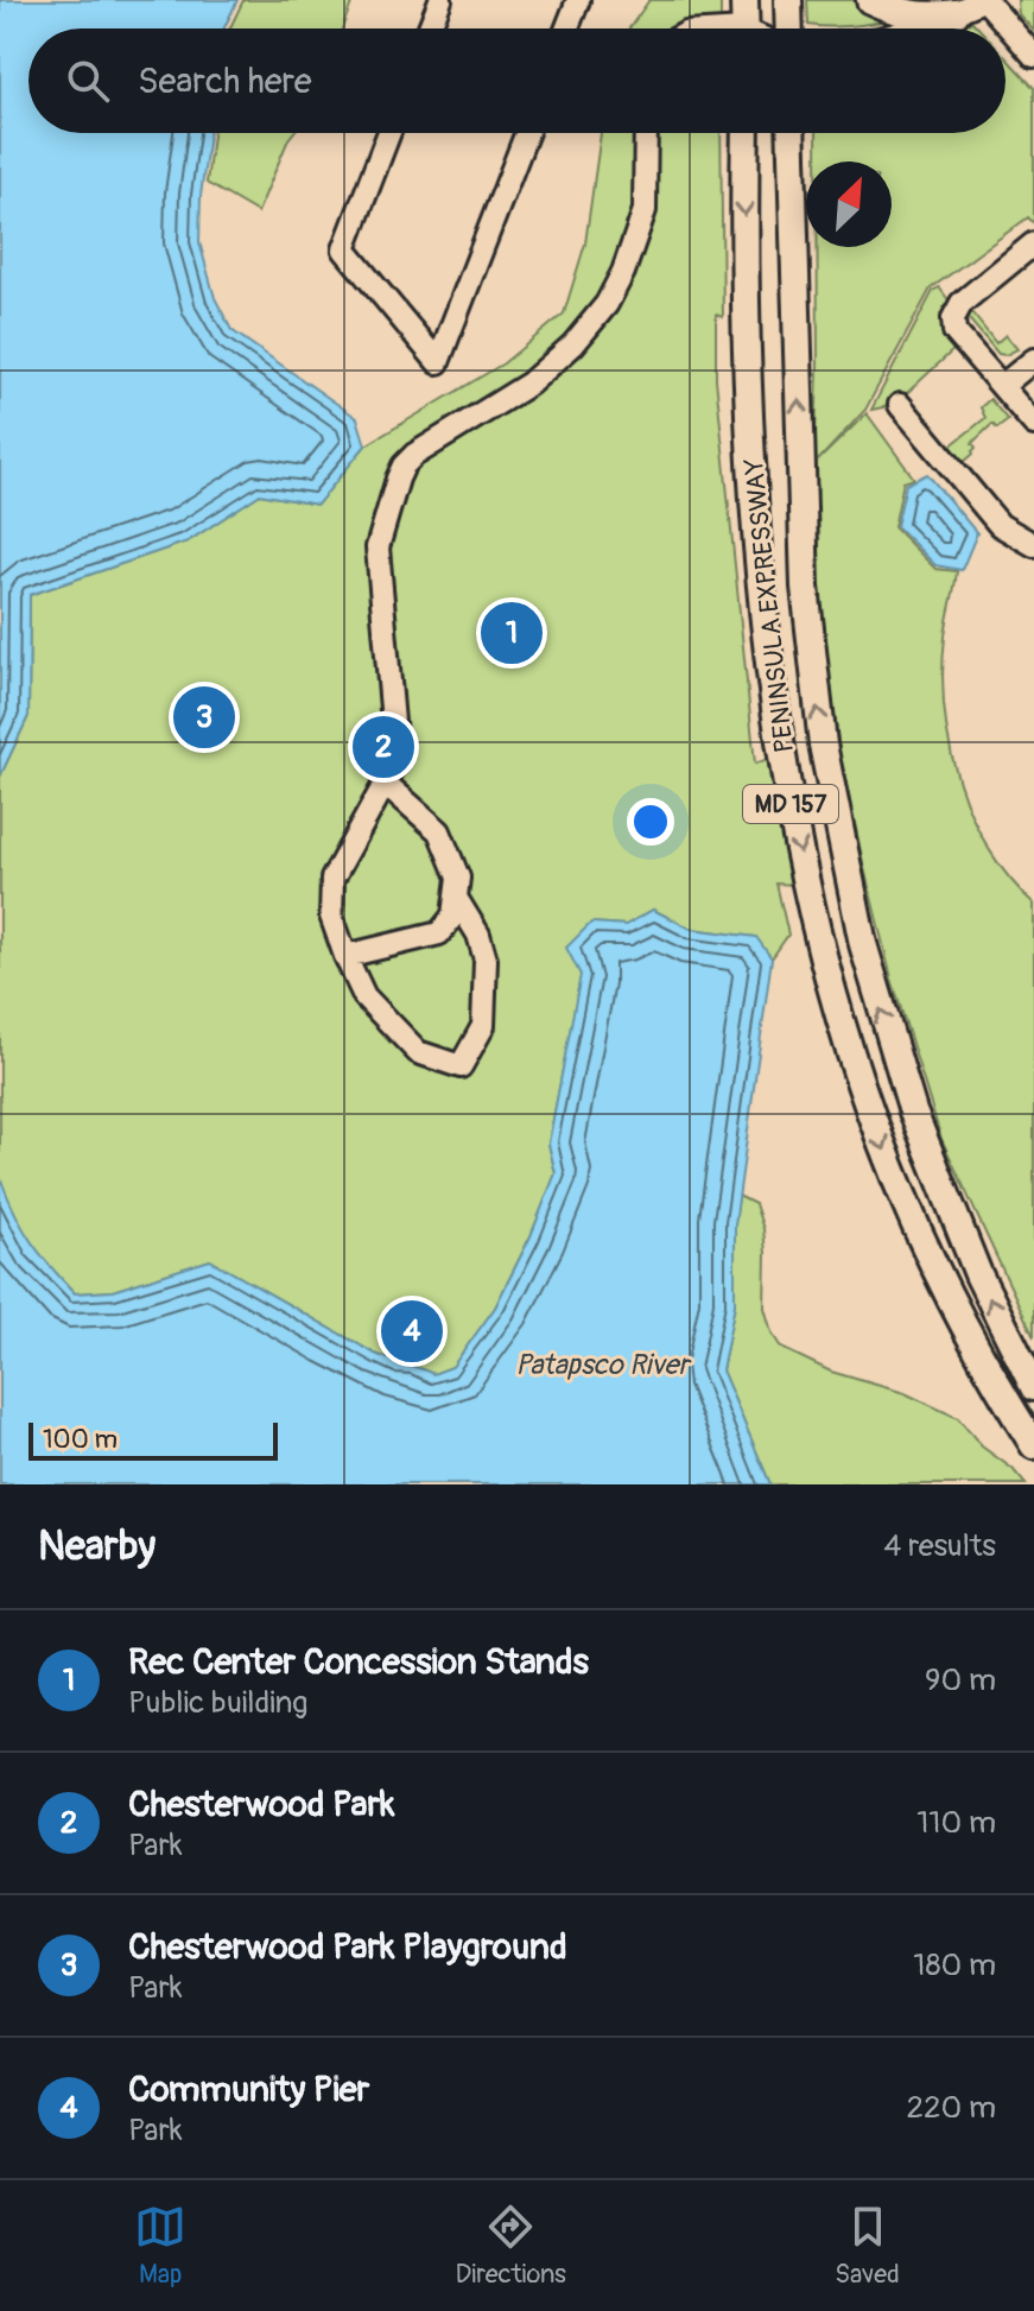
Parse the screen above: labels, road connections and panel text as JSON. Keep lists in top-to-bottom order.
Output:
{
  "streets": {
    "main road": ["PENINSULA EXPRESSWAY", "MD 157"]
  },
  "water": ["Patapsco River"],
  "scale_bar": "100 m",
  "north": "top right",
  "page": {
    "search": "Search here",
    "pins": [
      "1",
      "3",
      "2",
      "4"
    ],
    "scale": "100 m",
    "heading": ["Nearby", "4 results"],
    "list": [
      {
        "mark": "1",
        "name": "Rec Center Concession Stands",
        "note": "Public building",
        "value": "90 m"
      },
      {
        "mark": "2",
        "name": "Chesterwood Park",
        "note": "Park",
        "value": "110 m"
      },
      {
        "mark": "3",
        "name": "Chesterwood Park Playground",
        "note": "Park",
        "value": "180 m"
      },
      {
        "mark": "4",
        "name": "Community Pier",
        "note": "Park",
        "value": "220 m"
      }
    ],
    "nav": ["Map", "Directions", "Saved"]
  }
}
